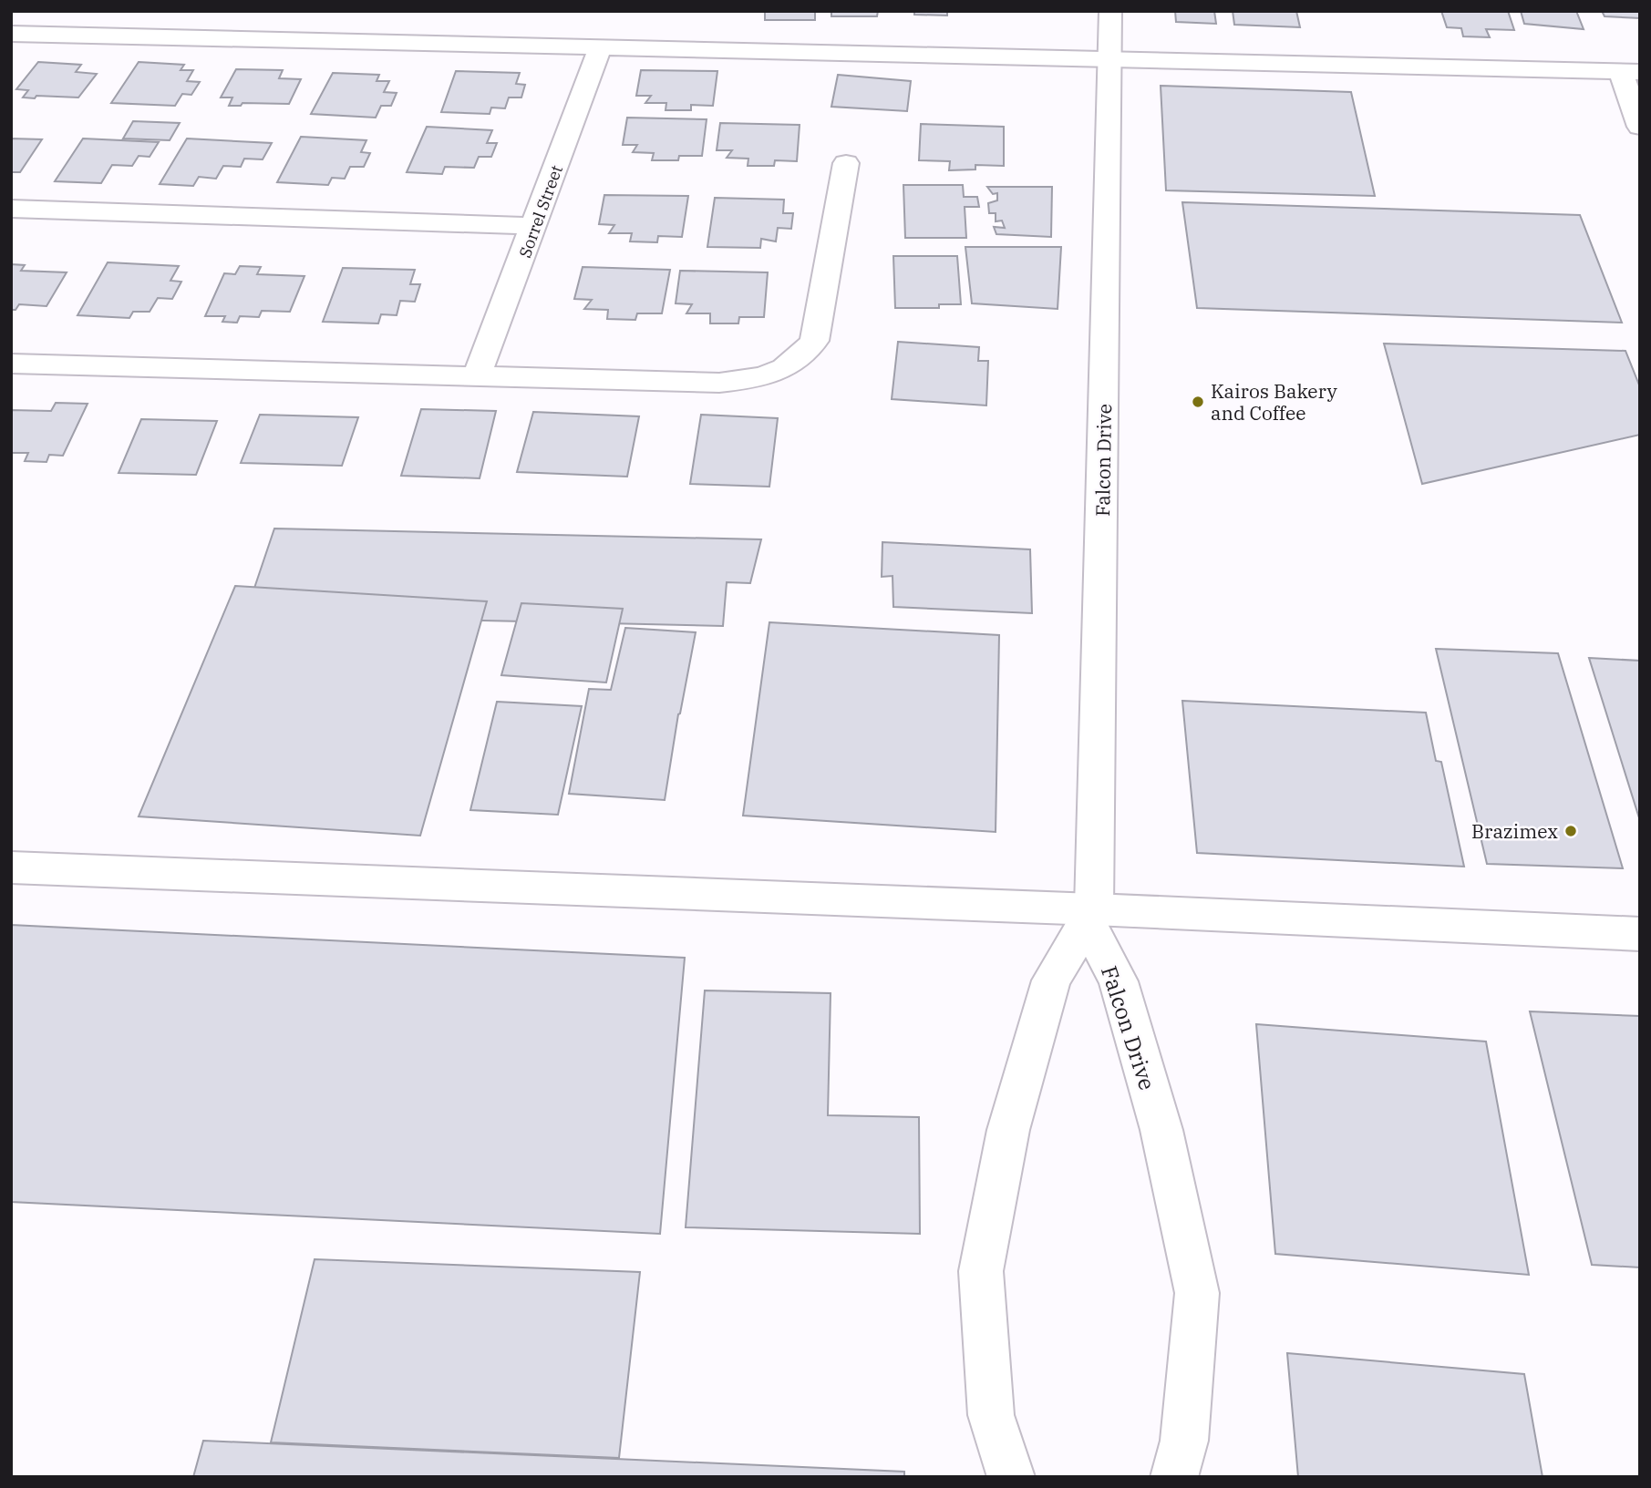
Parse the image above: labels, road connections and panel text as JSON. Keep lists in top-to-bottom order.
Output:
{
  "streets": {
    "street": ["Sorrel Street", "Falcon Drive"]
  },
  "places": ["Kairos Bakery and Coffee", "Brazimex"]
}
